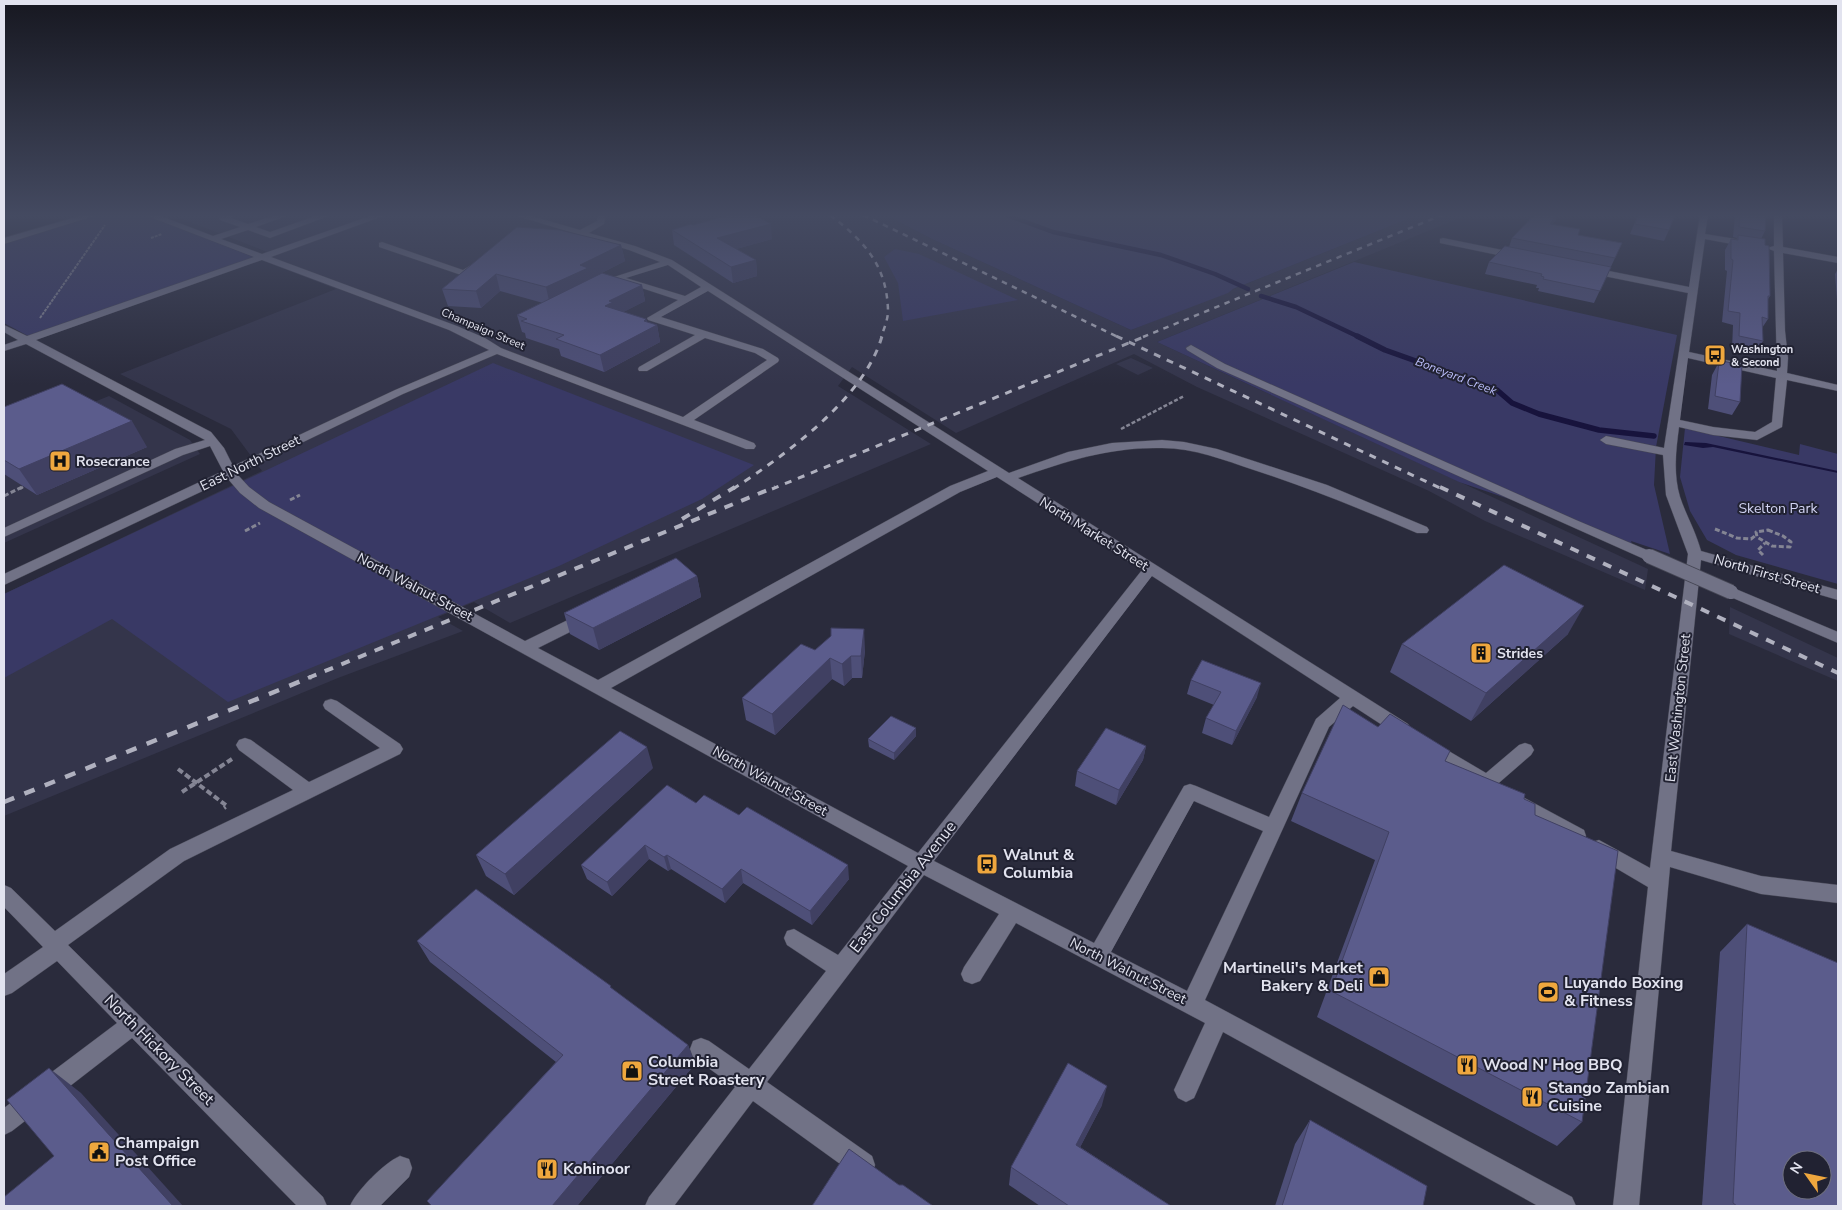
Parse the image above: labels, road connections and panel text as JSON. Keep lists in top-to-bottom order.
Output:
{
  "streets": {
    "street": [
      "Champaign Street",
      "East North Street",
      "North Market Street",
      "North First Street",
      "North Walnut Street",
      "East Washington Street",
      "East Columbia Avenue",
      "North Hickory Street"
    ]
  },
  "crossings": [
    ["Champaign Street", "East North Street"],
    ["East North Street", "North Walnut Street"],
    ["North Market Street", "East Washington Street"],
    ["North Market Street", "East Columbia Avenue"],
    ["North First Street", "East Washington Street"],
    ["North Walnut Street", "East Columbia Avenue"]
  ],
  "water": ["Boneyard Creek"],
  "parks": ["Skelton Park"],
  "places": {
    "bus stop": ["Washington & Second", "Walnut & Columbia"],
    "hospital": ["Rosecrance"],
    "building": ["Strides"],
    "shop": ["Martinelli's Market Bakery & Deli", "Columbia Street Roastery"],
    "sports": ["Luyando Boxing & Fitness"],
    "restaurant": ["Wood N' Hog BBQ", "Stango Zambian Cuisine", "Kohinoor"],
    "public building": ["Champaign Post Office"]
  },
  "north": "top left"
}
